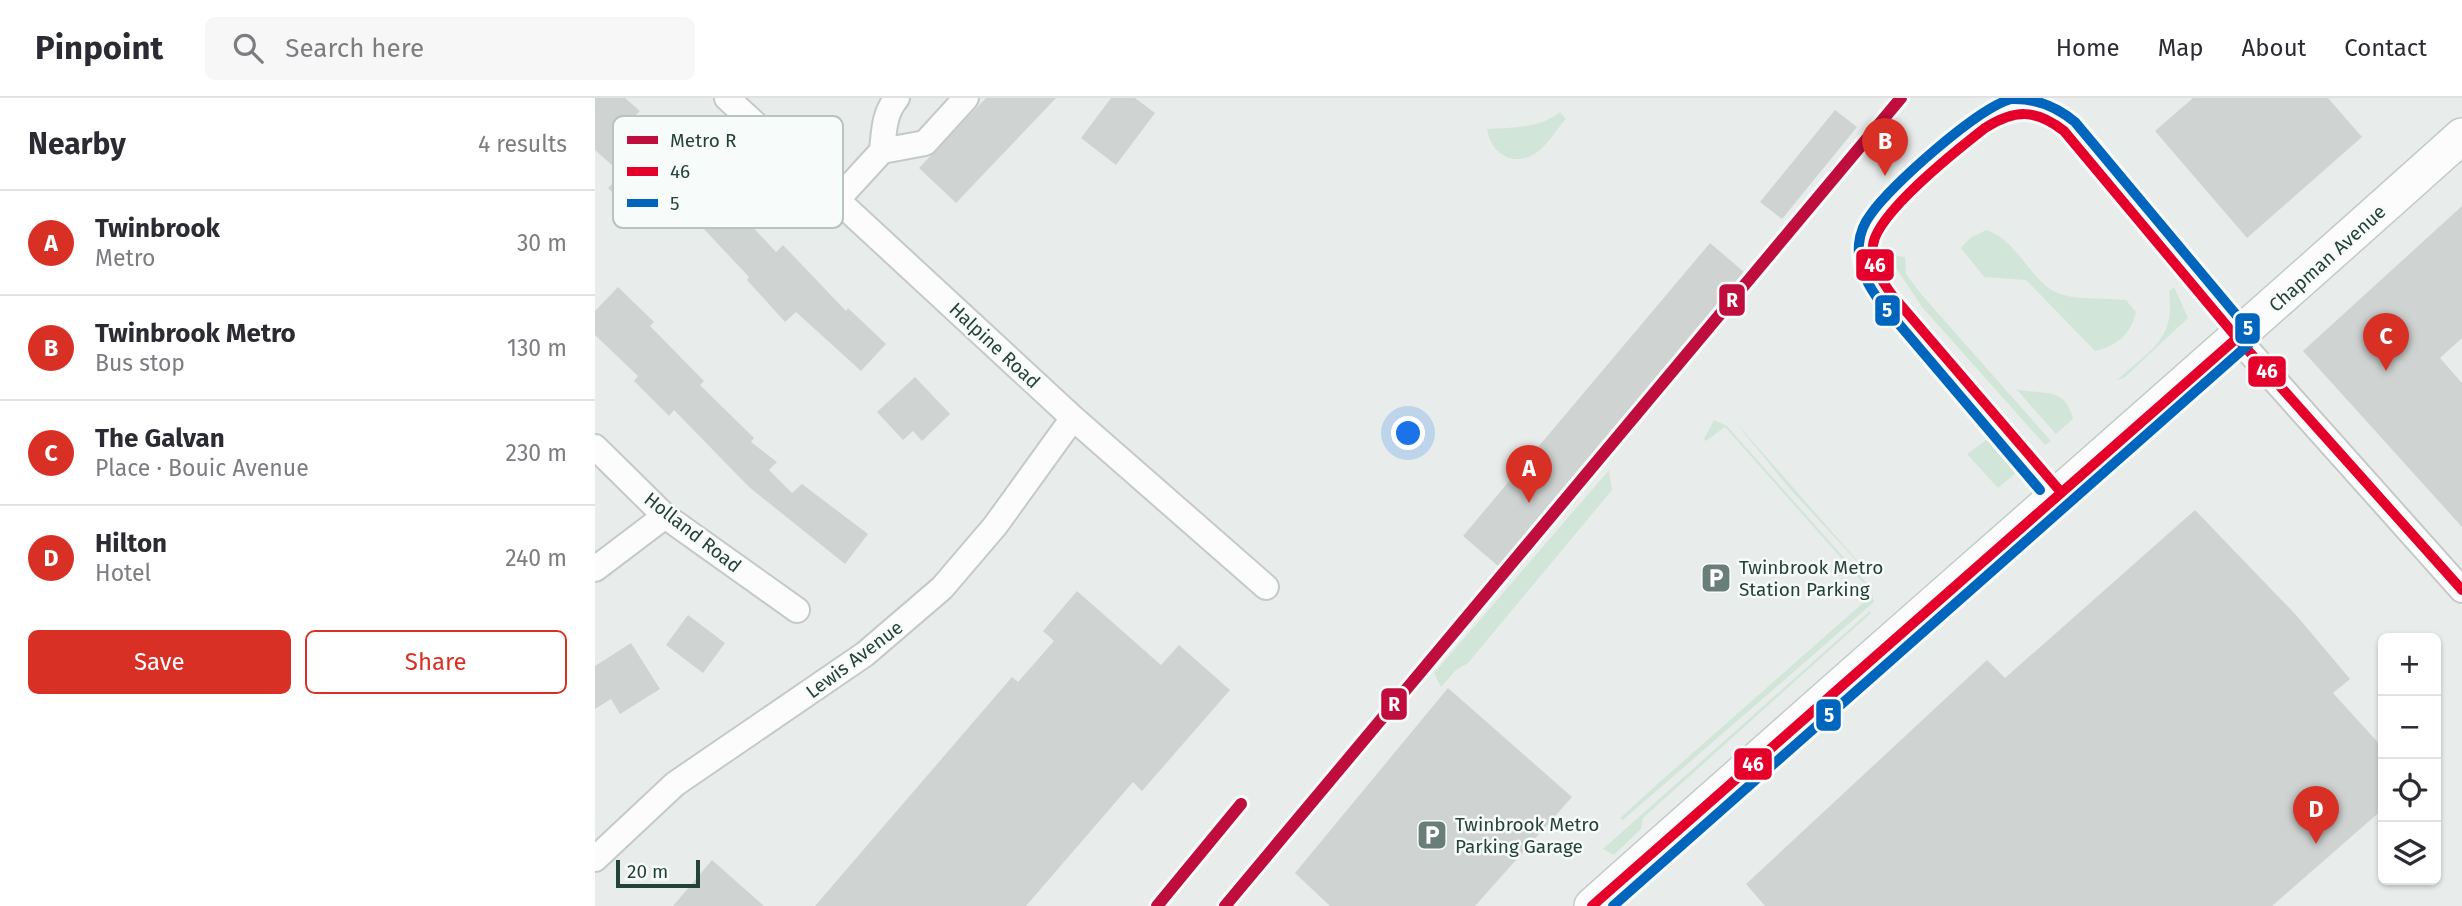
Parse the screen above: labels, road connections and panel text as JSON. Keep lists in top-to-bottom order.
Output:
{
  "streets": {
    "street": [
      "Chapman Avenue",
      "Halpine Road",
      "Holland Road",
      "Lewis Avenue"
    ]
  },
  "crossings": [
    ["Halpine Road", "Lewis Avenue"]
  ],
  "places": {
    "parking": ["Twinbrook Metro Station Parking", "Twinbrook Metro Parking Garage"]
  },
  "lines": ["metro line R", "transit line 5", "transit line 46"],
  "legend": ["Metro R", "46", "5"],
  "scale_bar": "20 m",
  "page": {
    "header": "Pinpoint",
    "search": "Search here",
    "nav": [
      "Home",
      "Map",
      "About",
      "Contact"
    ],
    "heading": ["Nearby", "4 results"],
    "pins": [
      "B",
      "C",
      "A",
      "D"
    ],
    "list": [
      {
        "mark": "A",
        "name": "Twinbrook",
        "note": "Metro",
        "value": "30 m"
      },
      {
        "mark": "B",
        "name": "Twinbrook Metro",
        "note": "Bus stop",
        "value": "130 m"
      },
      {
        "mark": "C",
        "name": "The Galvan",
        "note": "Place · Bouic Avenue",
        "value": "230 m"
      },
      {
        "mark": "D",
        "name": "Hilton",
        "note": "Hotel",
        "value": "240 m"
      }
    ],
    "buttons": ["Save", "Share"],
    "map_buttons": ["+", "−"],
    "scale": "20 m"
  }
}
